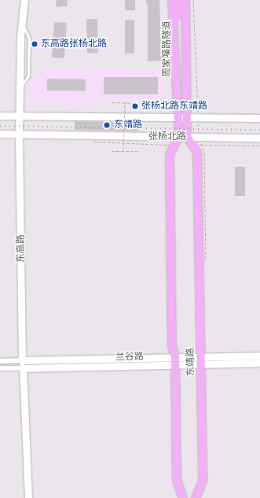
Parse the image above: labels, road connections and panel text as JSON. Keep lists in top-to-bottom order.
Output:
{
  "streets": {
    "main road": ["周家嘴路隧道", "东靖路"],
    "street": ["张杨北路", "东高路", "兰谷路"]
  },
  "crossings": [
    ["张杨北路", "东高路"],
    ["张杨北路", "东靖路"],
    ["东高路", "兰谷路"],
    ["兰谷路", "东靖路"]
  ],
  "places": ["东高路张杨北路", "张杨北路东靖路", "东靖路"]
}
